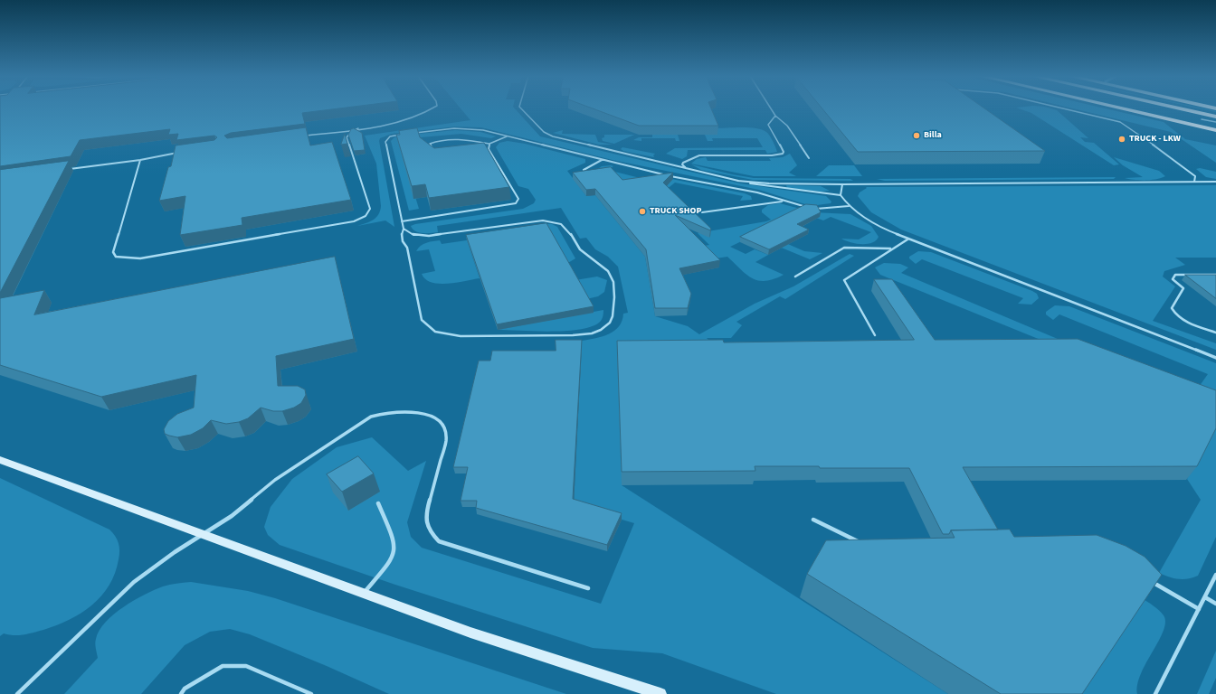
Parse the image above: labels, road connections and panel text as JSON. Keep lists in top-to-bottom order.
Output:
{
  "places": ["Billa", "TRUCK - LKW", "TRUCK SHOP"]
}
